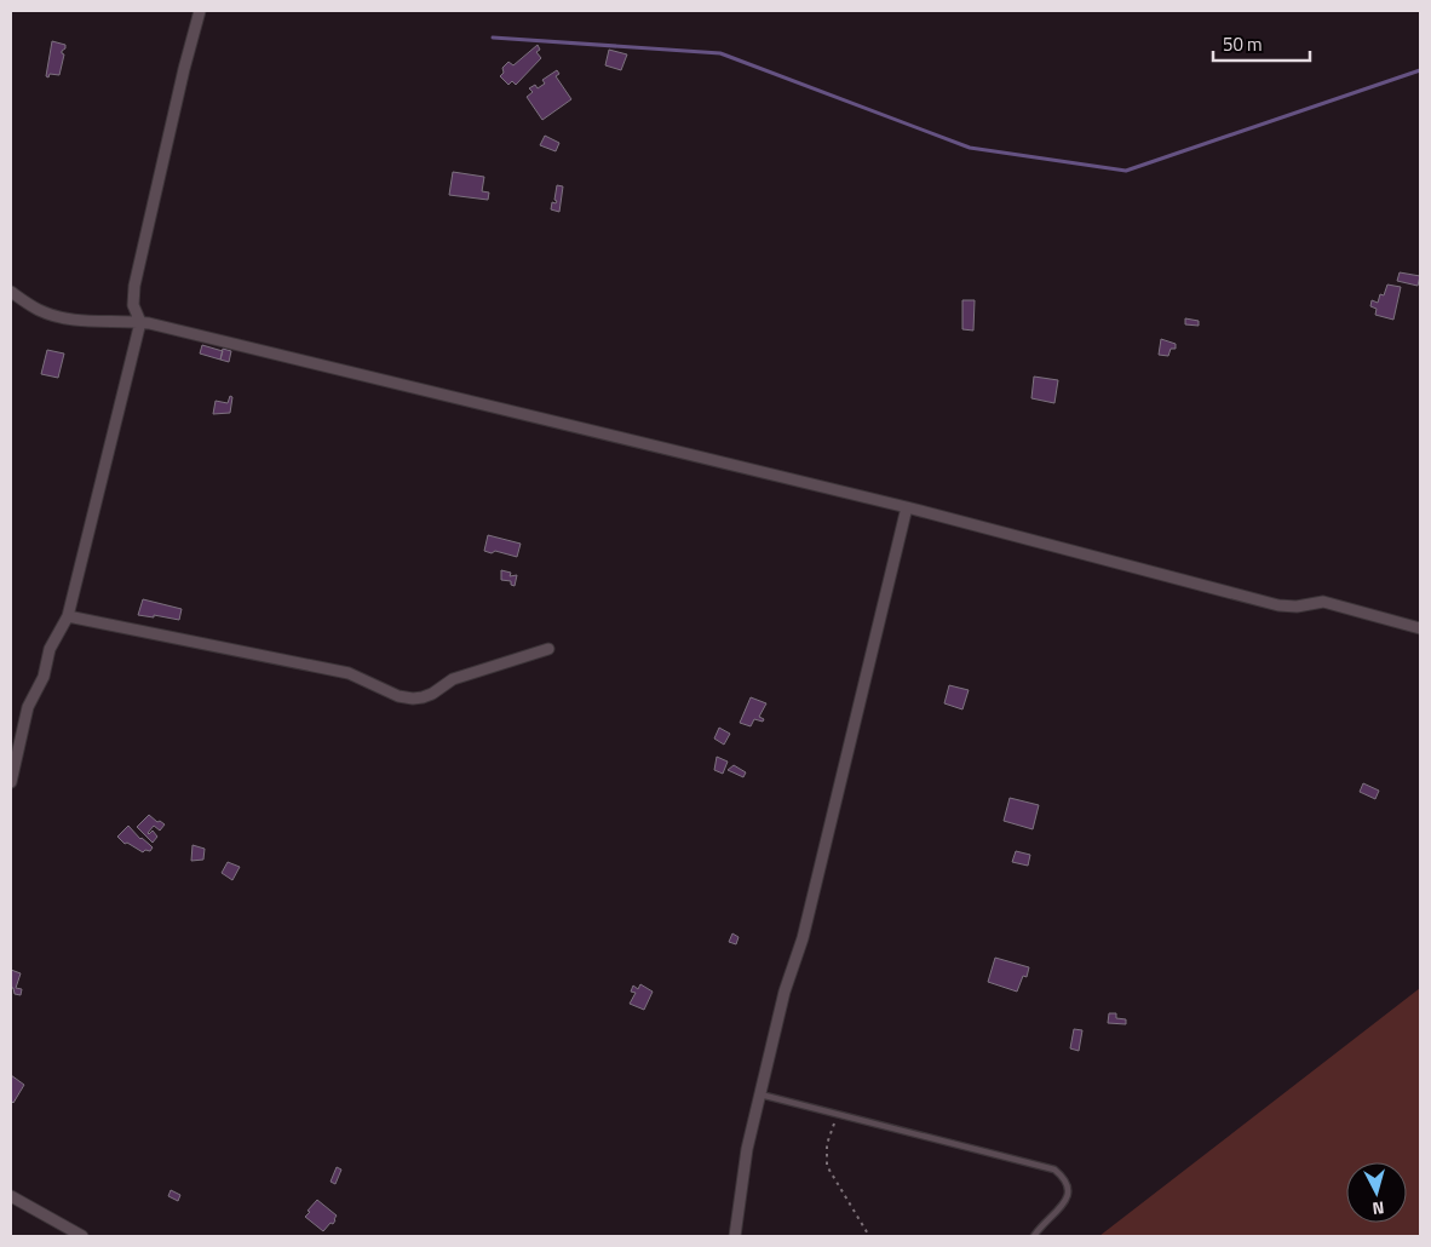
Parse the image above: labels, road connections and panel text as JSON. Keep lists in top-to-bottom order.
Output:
{
  "scale_bar": "50 m",
  "north": "bottom"
}
